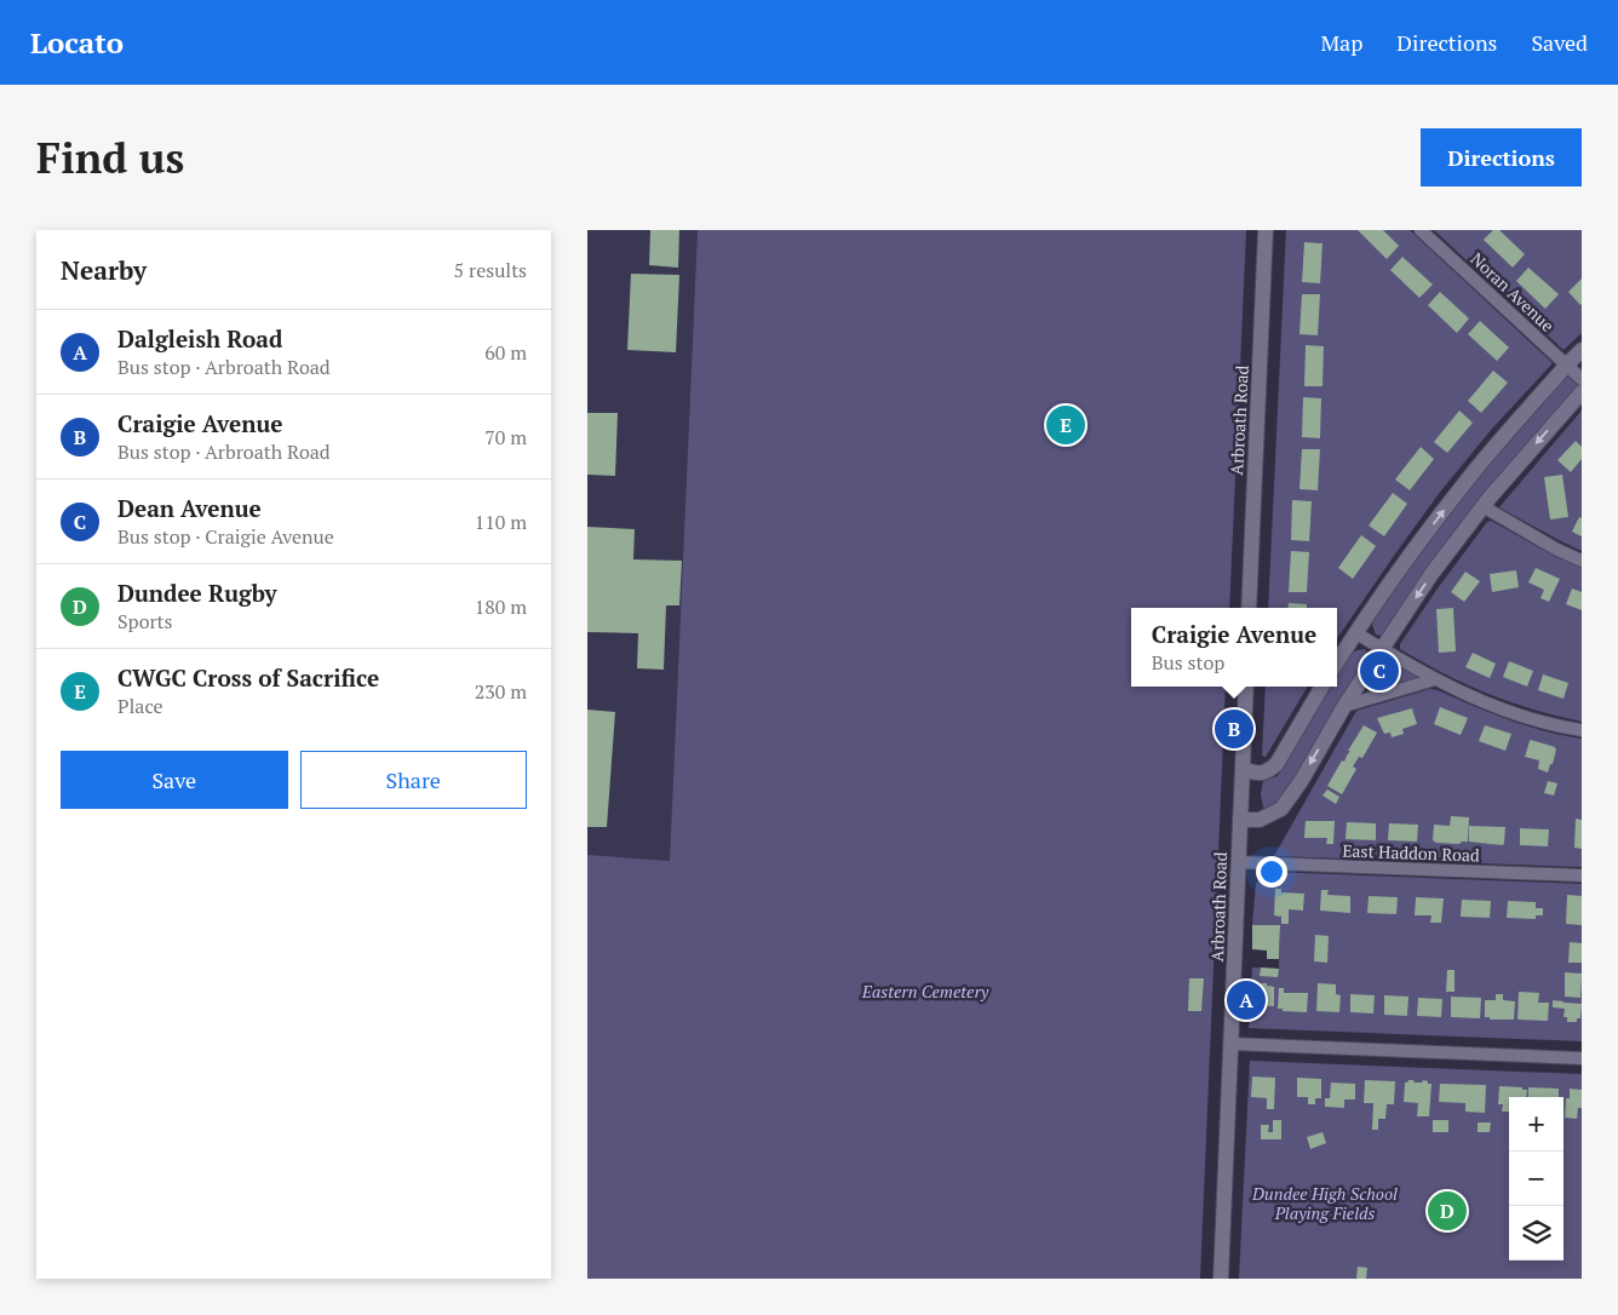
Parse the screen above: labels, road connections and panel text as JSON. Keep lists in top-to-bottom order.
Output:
{
  "streets": {
    "street": ["Noran Avenue", "Arbroath Road", "East Haddon Road"]
  },
  "crossings": [
    ["Arbroath Road", "East Haddon Road"]
  ],
  "parks": ["Eastern Cemetery", "Dundee High School Playing Fields"],
  "page": {
    "header": "Locato",
    "nav": ["Map", "Directions", "Saved"],
    "buttons": [
      "Directions",
      ["Save", "Share"]
    ],
    "title": "Find us",
    "heading": ["Nearby", "5 results"],
    "list": [
      {
        "mark": "A",
        "name": "Dalgleish Road",
        "note": "Bus stop · Arbroath Road",
        "value": "60 m"
      },
      {
        "mark": "B",
        "name": "Craigie Avenue",
        "note": "Bus stop · Arbroath Road",
        "value": "70 m"
      },
      {
        "mark": "C",
        "name": "Dean Avenue",
        "note": "Bus stop · Craigie Avenue",
        "value": "110 m"
      },
      {
        "mark": "D",
        "name": "Dundee Rugby",
        "note": "Sports",
        "value": "180 m"
      },
      {
        "mark": "E",
        "name": "CWGC Cross of Sacrifice",
        "note": "Place",
        "value": "230 m"
      }
    ],
    "pins": [
      "E",
      "C",
      "B",
      "A",
      "D"
    ],
    "popup": ["Craigie Avenue", "Bus stop"],
    "map_buttons": ["+", "−"]
  }
}
